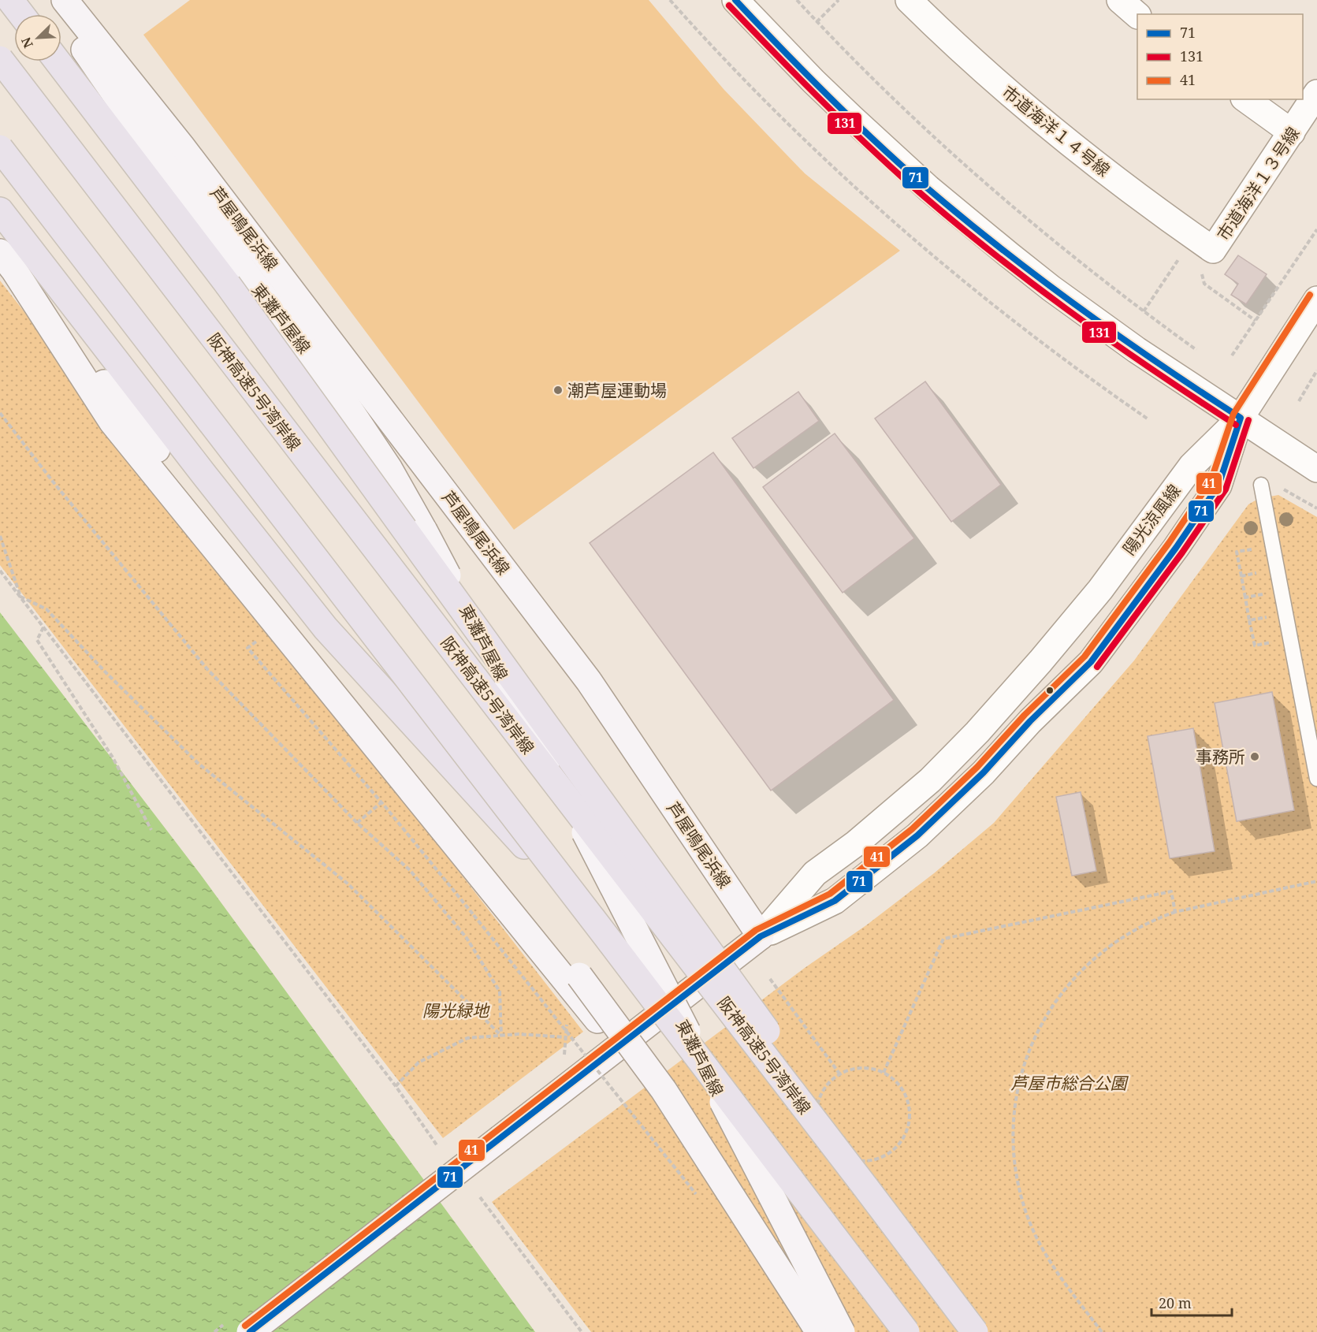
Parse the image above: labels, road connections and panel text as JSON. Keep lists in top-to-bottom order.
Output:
{
  "streets": {
    "highway": ["阪神高速5号湾岸線"],
    "main road": ["芦屋鳴尾浜線", "東灘芦屋線"],
    "street": ["市道海洋１４号線", "市道海洋１３号線", "陽光涼風線"]
  },
  "crossings": [
    ["市道海洋１４号線", "市道海洋１３号線"],
    ["芦屋鳴尾浜線", "陽光涼風線"]
  ],
  "parks": ["陽光緑地", "芦屋市総合公園"],
  "places": ["潮芦屋運動場", "事務所"],
  "lines": ["transit line 71", "transit line 131", "transit line 41"],
  "legend": ["71", "131", "41"],
  "scale_bar": "20 m",
  "north": "bottom left"
}
